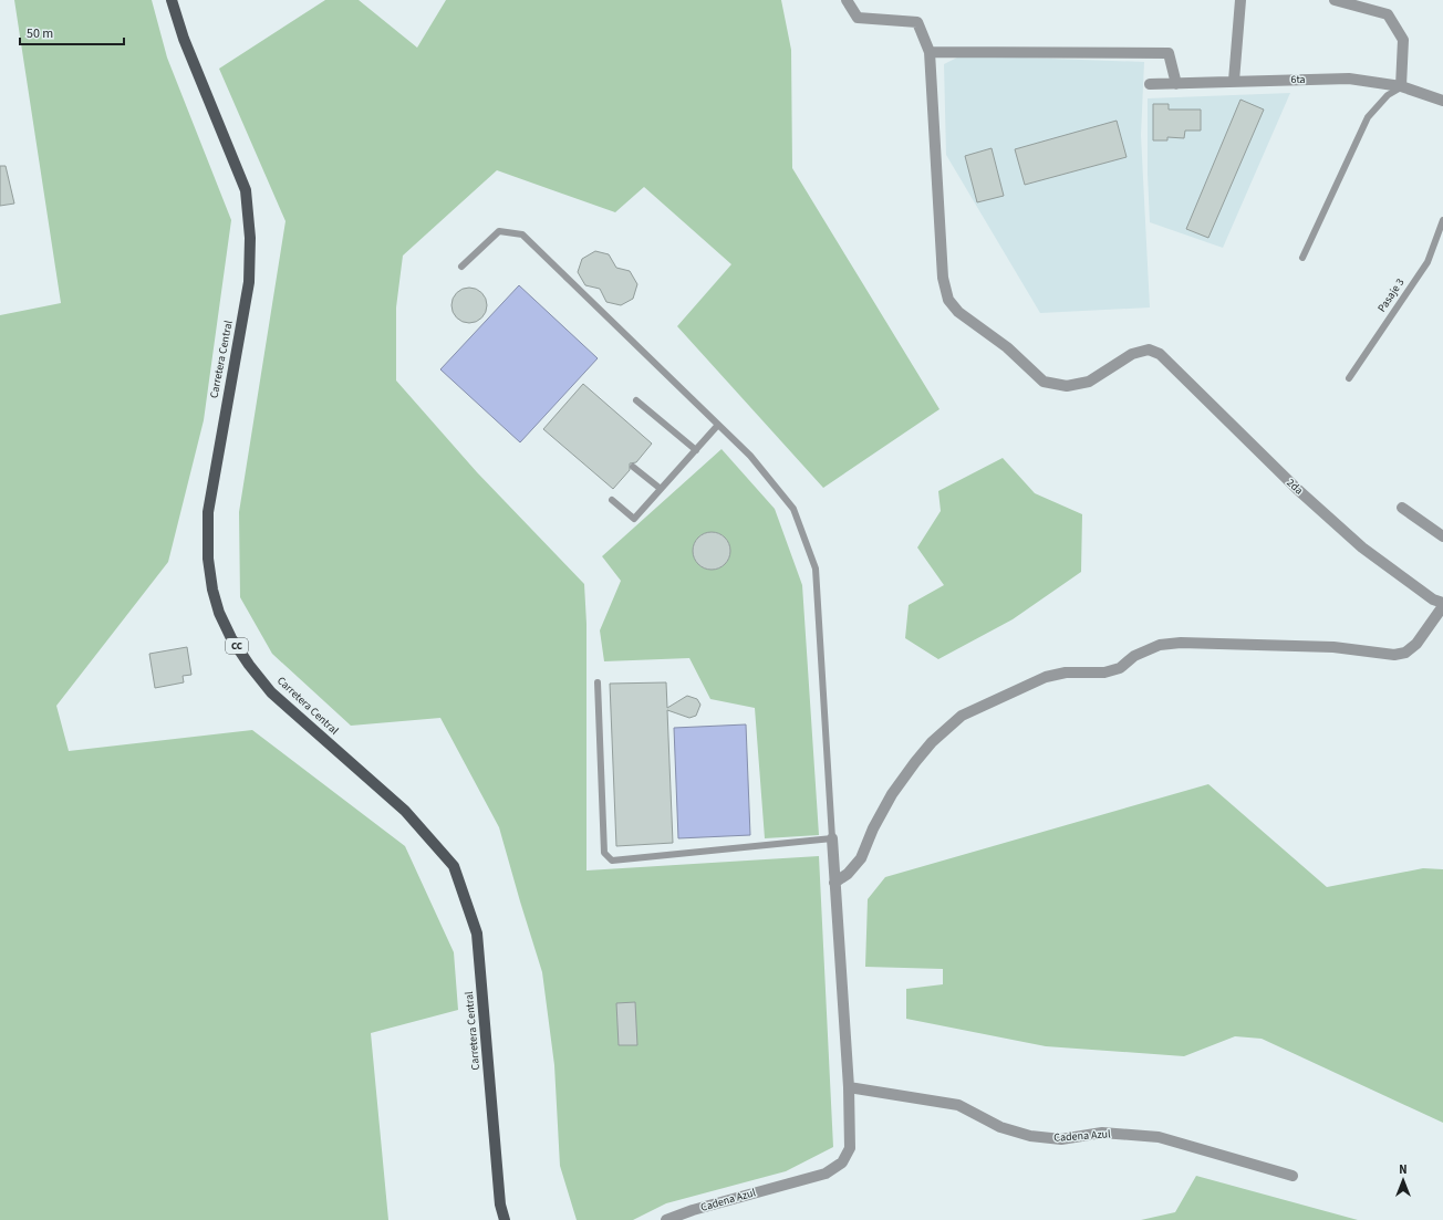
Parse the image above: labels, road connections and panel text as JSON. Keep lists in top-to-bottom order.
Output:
{
  "streets": {
    "main road": ["Carretera Central", "CC"],
    "street": ["6ta", "2da", "Cadena Azul"],
    "lane": ["Pasaje 3"]
  },
  "scale_bar": "50 m",
  "north": "top"
}
